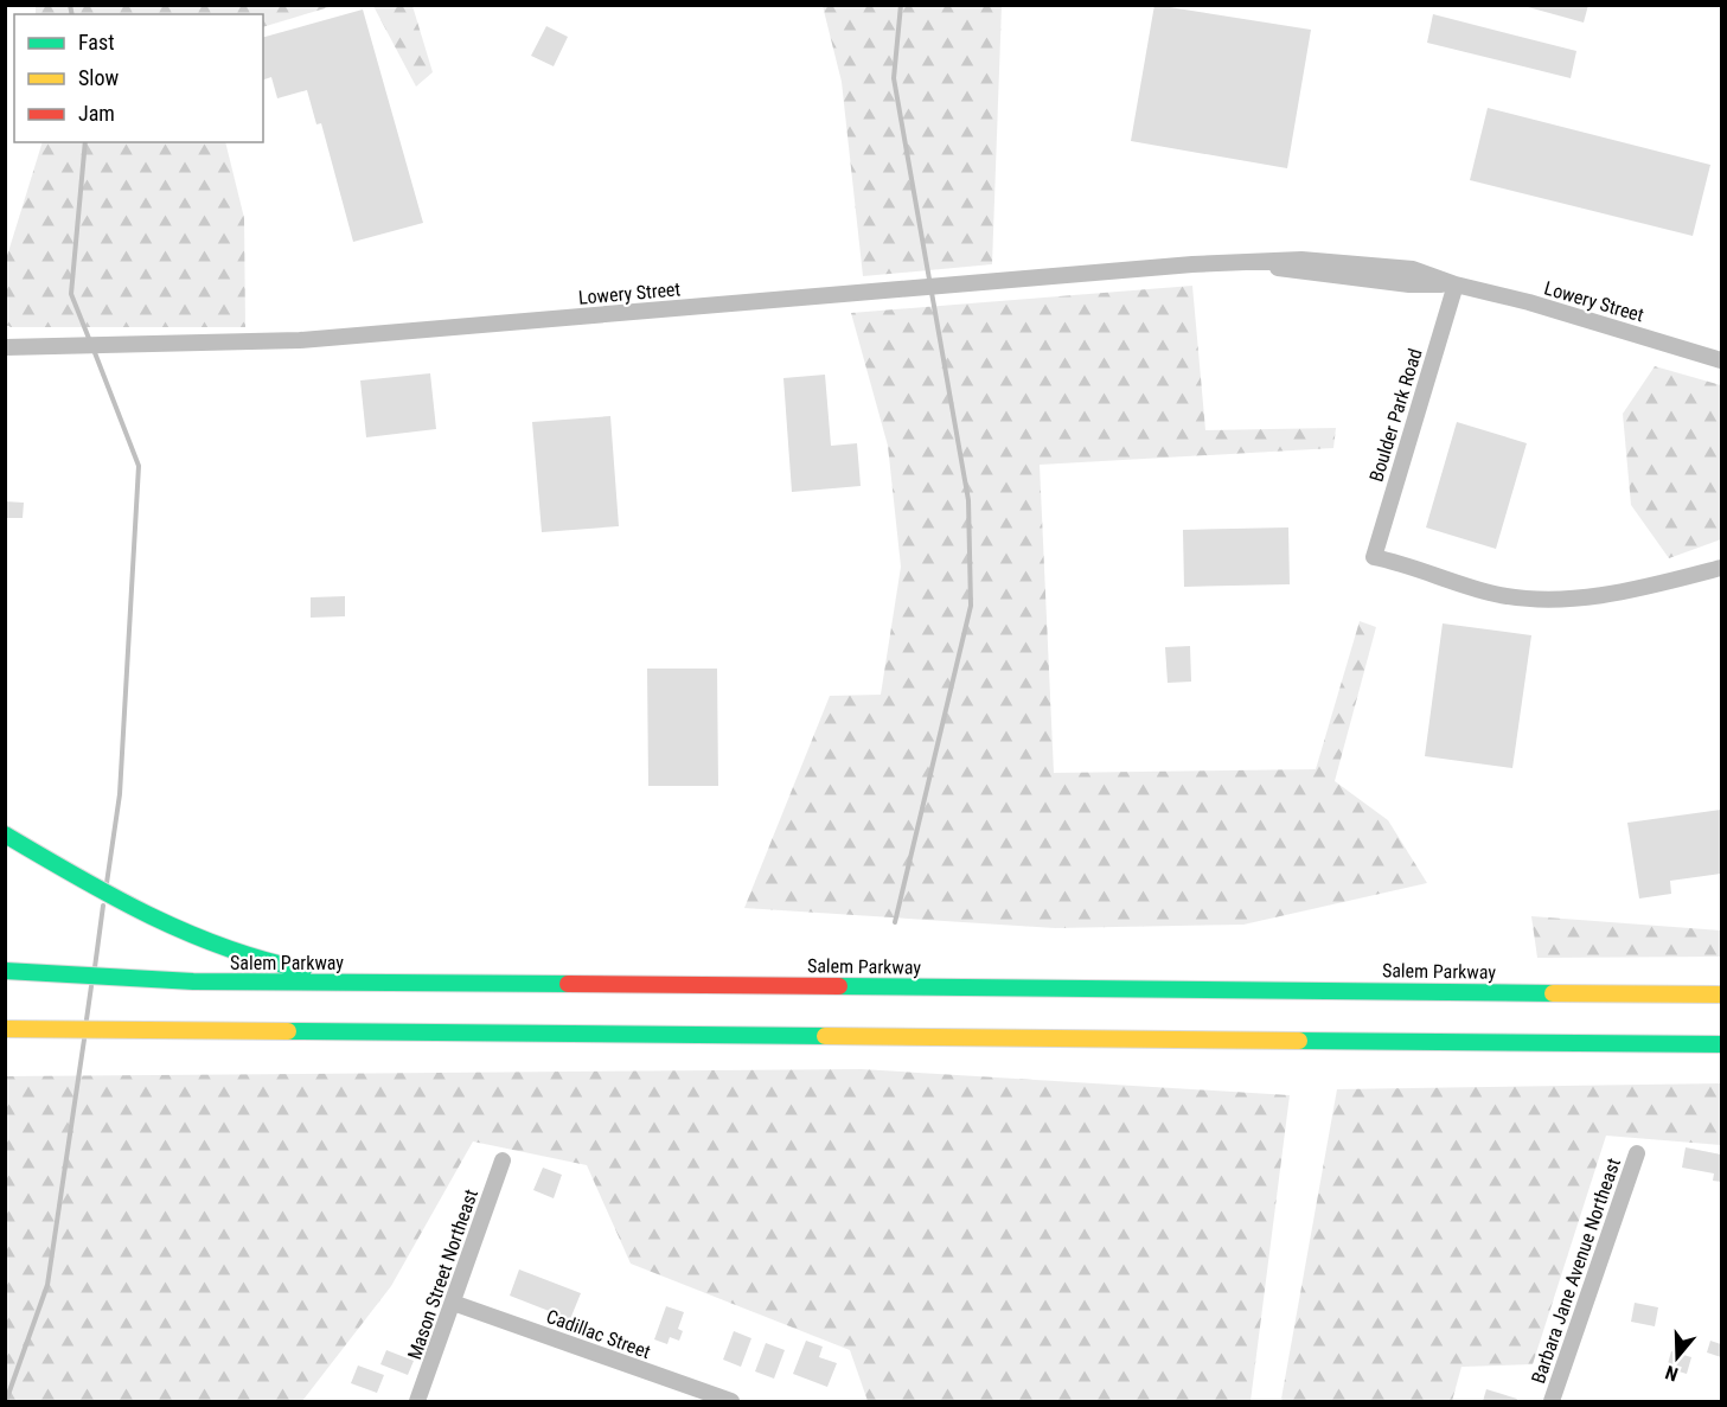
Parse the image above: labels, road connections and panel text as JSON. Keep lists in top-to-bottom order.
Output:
{
  "streets": {
    "highway": ["Salem Parkway"],
    "street": [
      "Lowery Street",
      "Boulder Park Road",
      "Barbara Jane Avenue Northeast",
      "Mason Street Northeast",
      "Cadillac Street"
    ]
  },
  "crossings": [
    ["Lowery Street", "Boulder Park Road"],
    ["Mason Street Northeast", "Cadillac Street"]
  ],
  "legend": ["Fast", "Slow", "Jam"],
  "north": "bottom"
}
